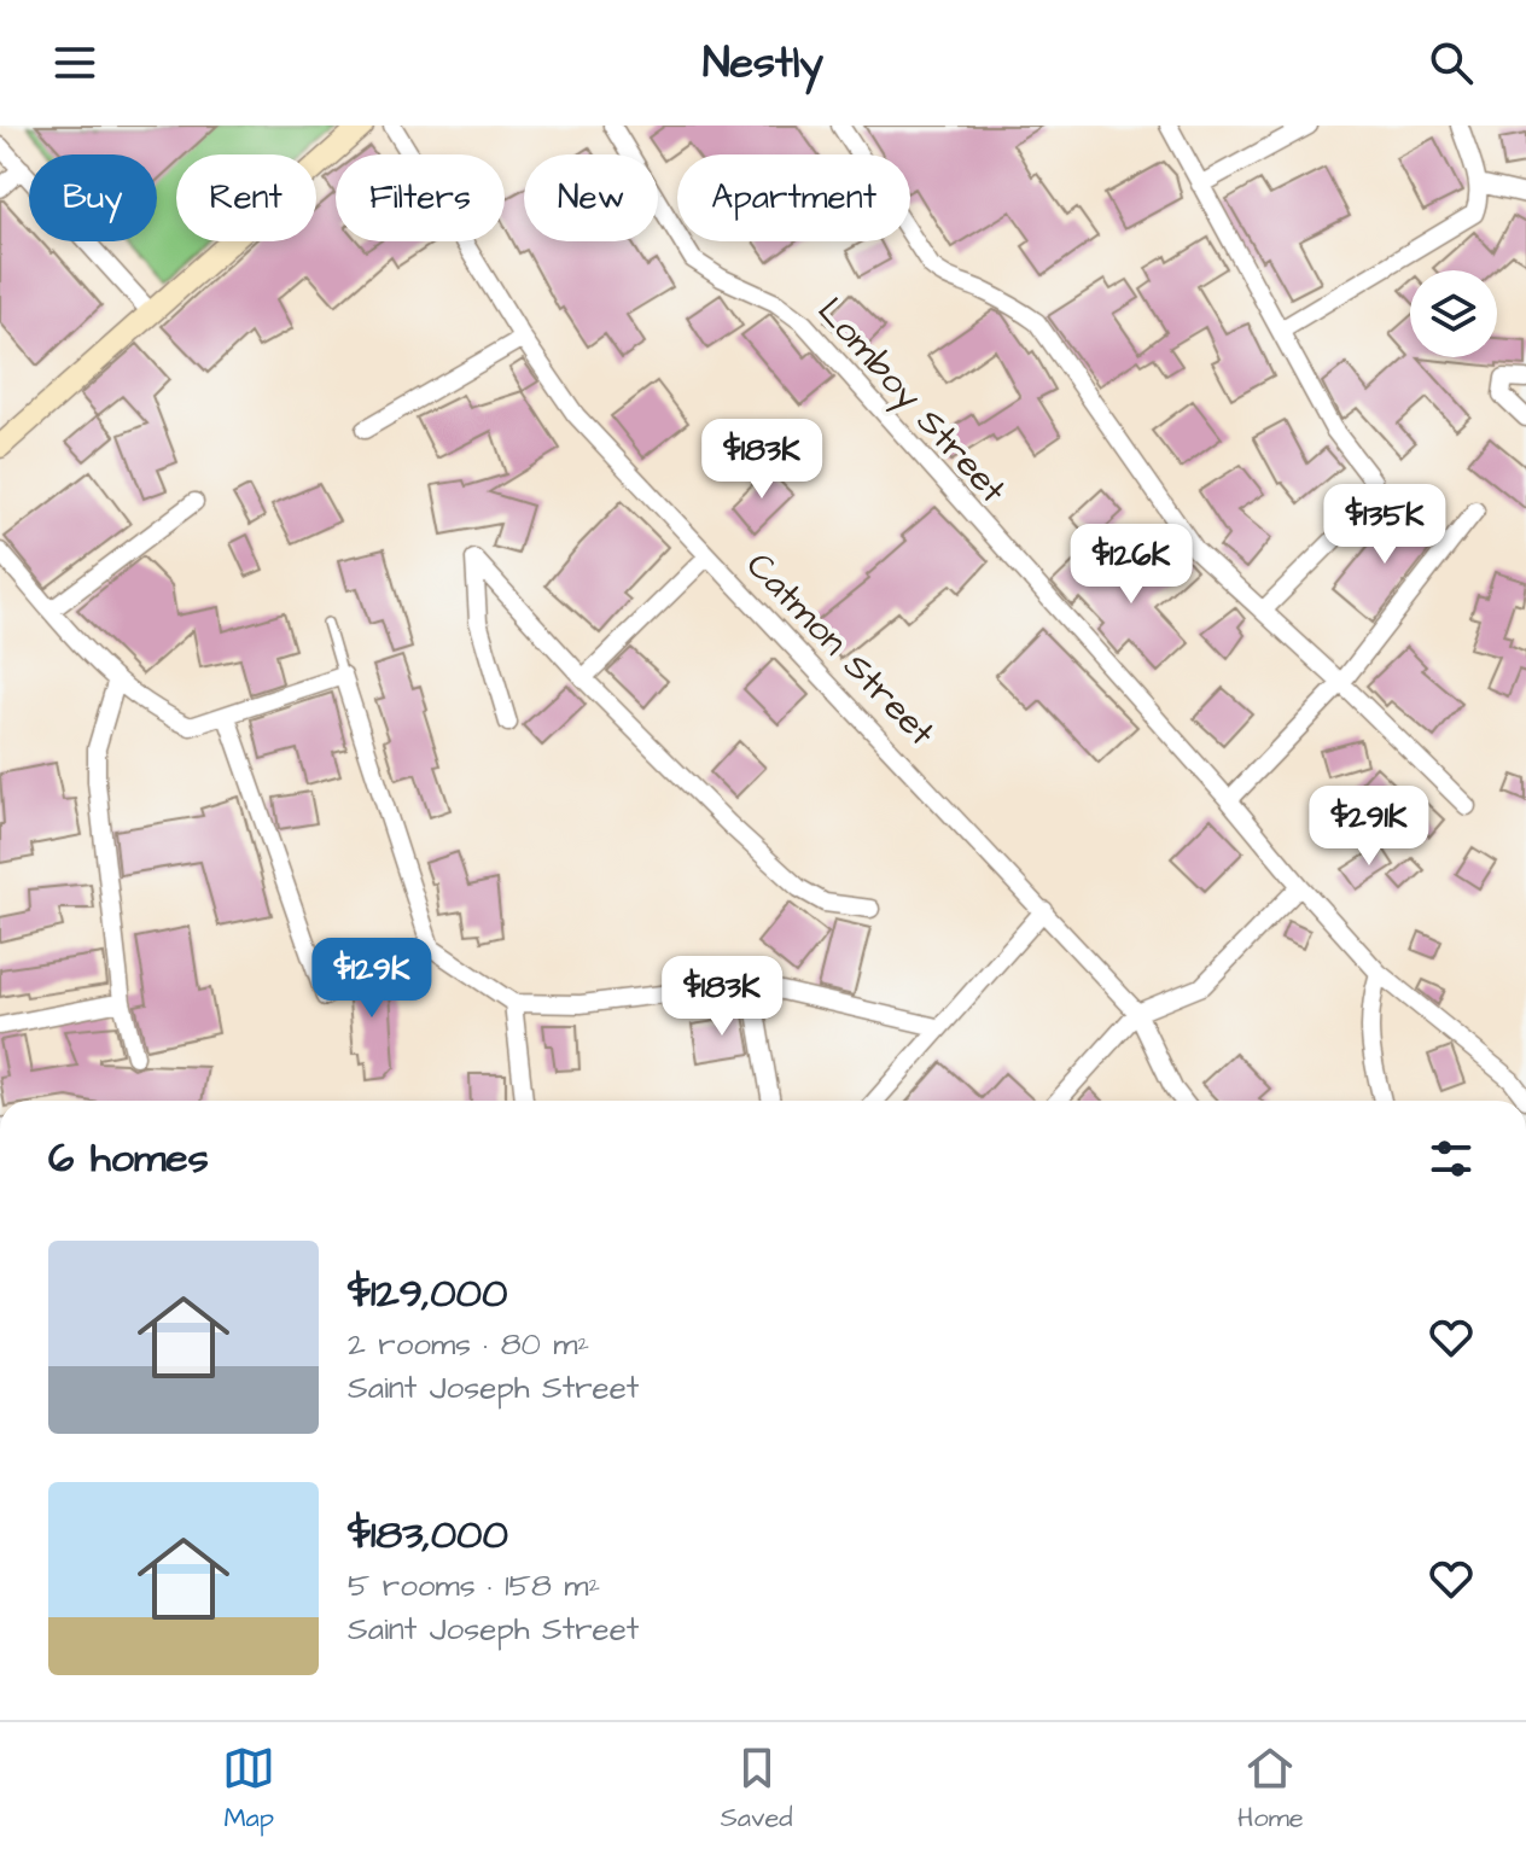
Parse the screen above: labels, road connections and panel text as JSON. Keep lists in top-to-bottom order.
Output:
{
  "streets": {
    "street": ["Lomboy Street", "Catmon Street"]
  },
  "page": {
    "header": "Nestly",
    "chip": [
      "Buy",
      "Rent",
      "Filters",
      "New",
      "Apartment"
    ],
    "price": [
      "$183K",
      "$135K",
      "$126K",
      "$291K",
      "$129K",
      "$183K"
    ],
    "heading": "6 homes",
    "list": [
      {
        "name": "$129,000",
        "note": "2 rooms · 80 m² · Saint Joseph Street"
      },
      {
        "name": "$183,000",
        "note": "5 rooms · 158 m² · Saint Joseph Street"
      }
    ],
    "tabs": ["Map", "Saved", "Home"]
  }
}
